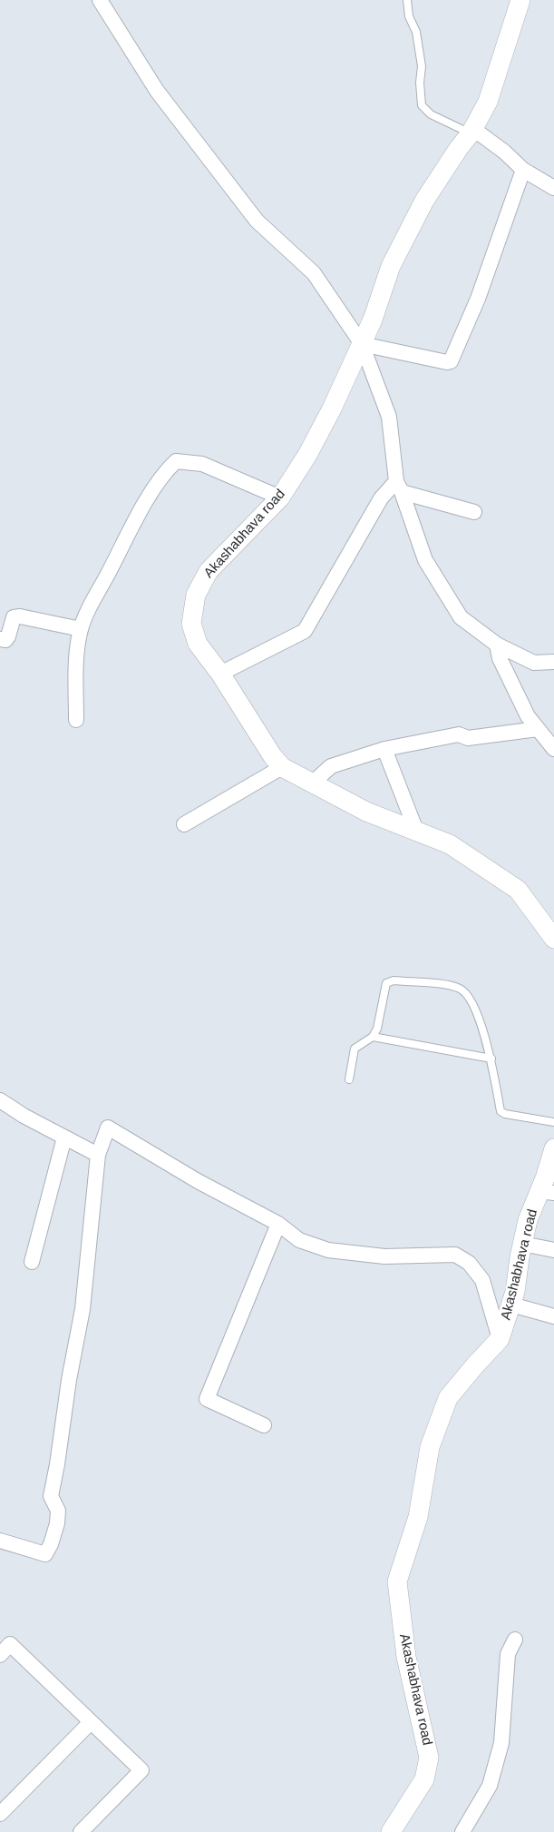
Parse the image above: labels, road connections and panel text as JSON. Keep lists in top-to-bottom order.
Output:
{
  "streets": {
    "street": ["Akashabhava road"]
  }
}
